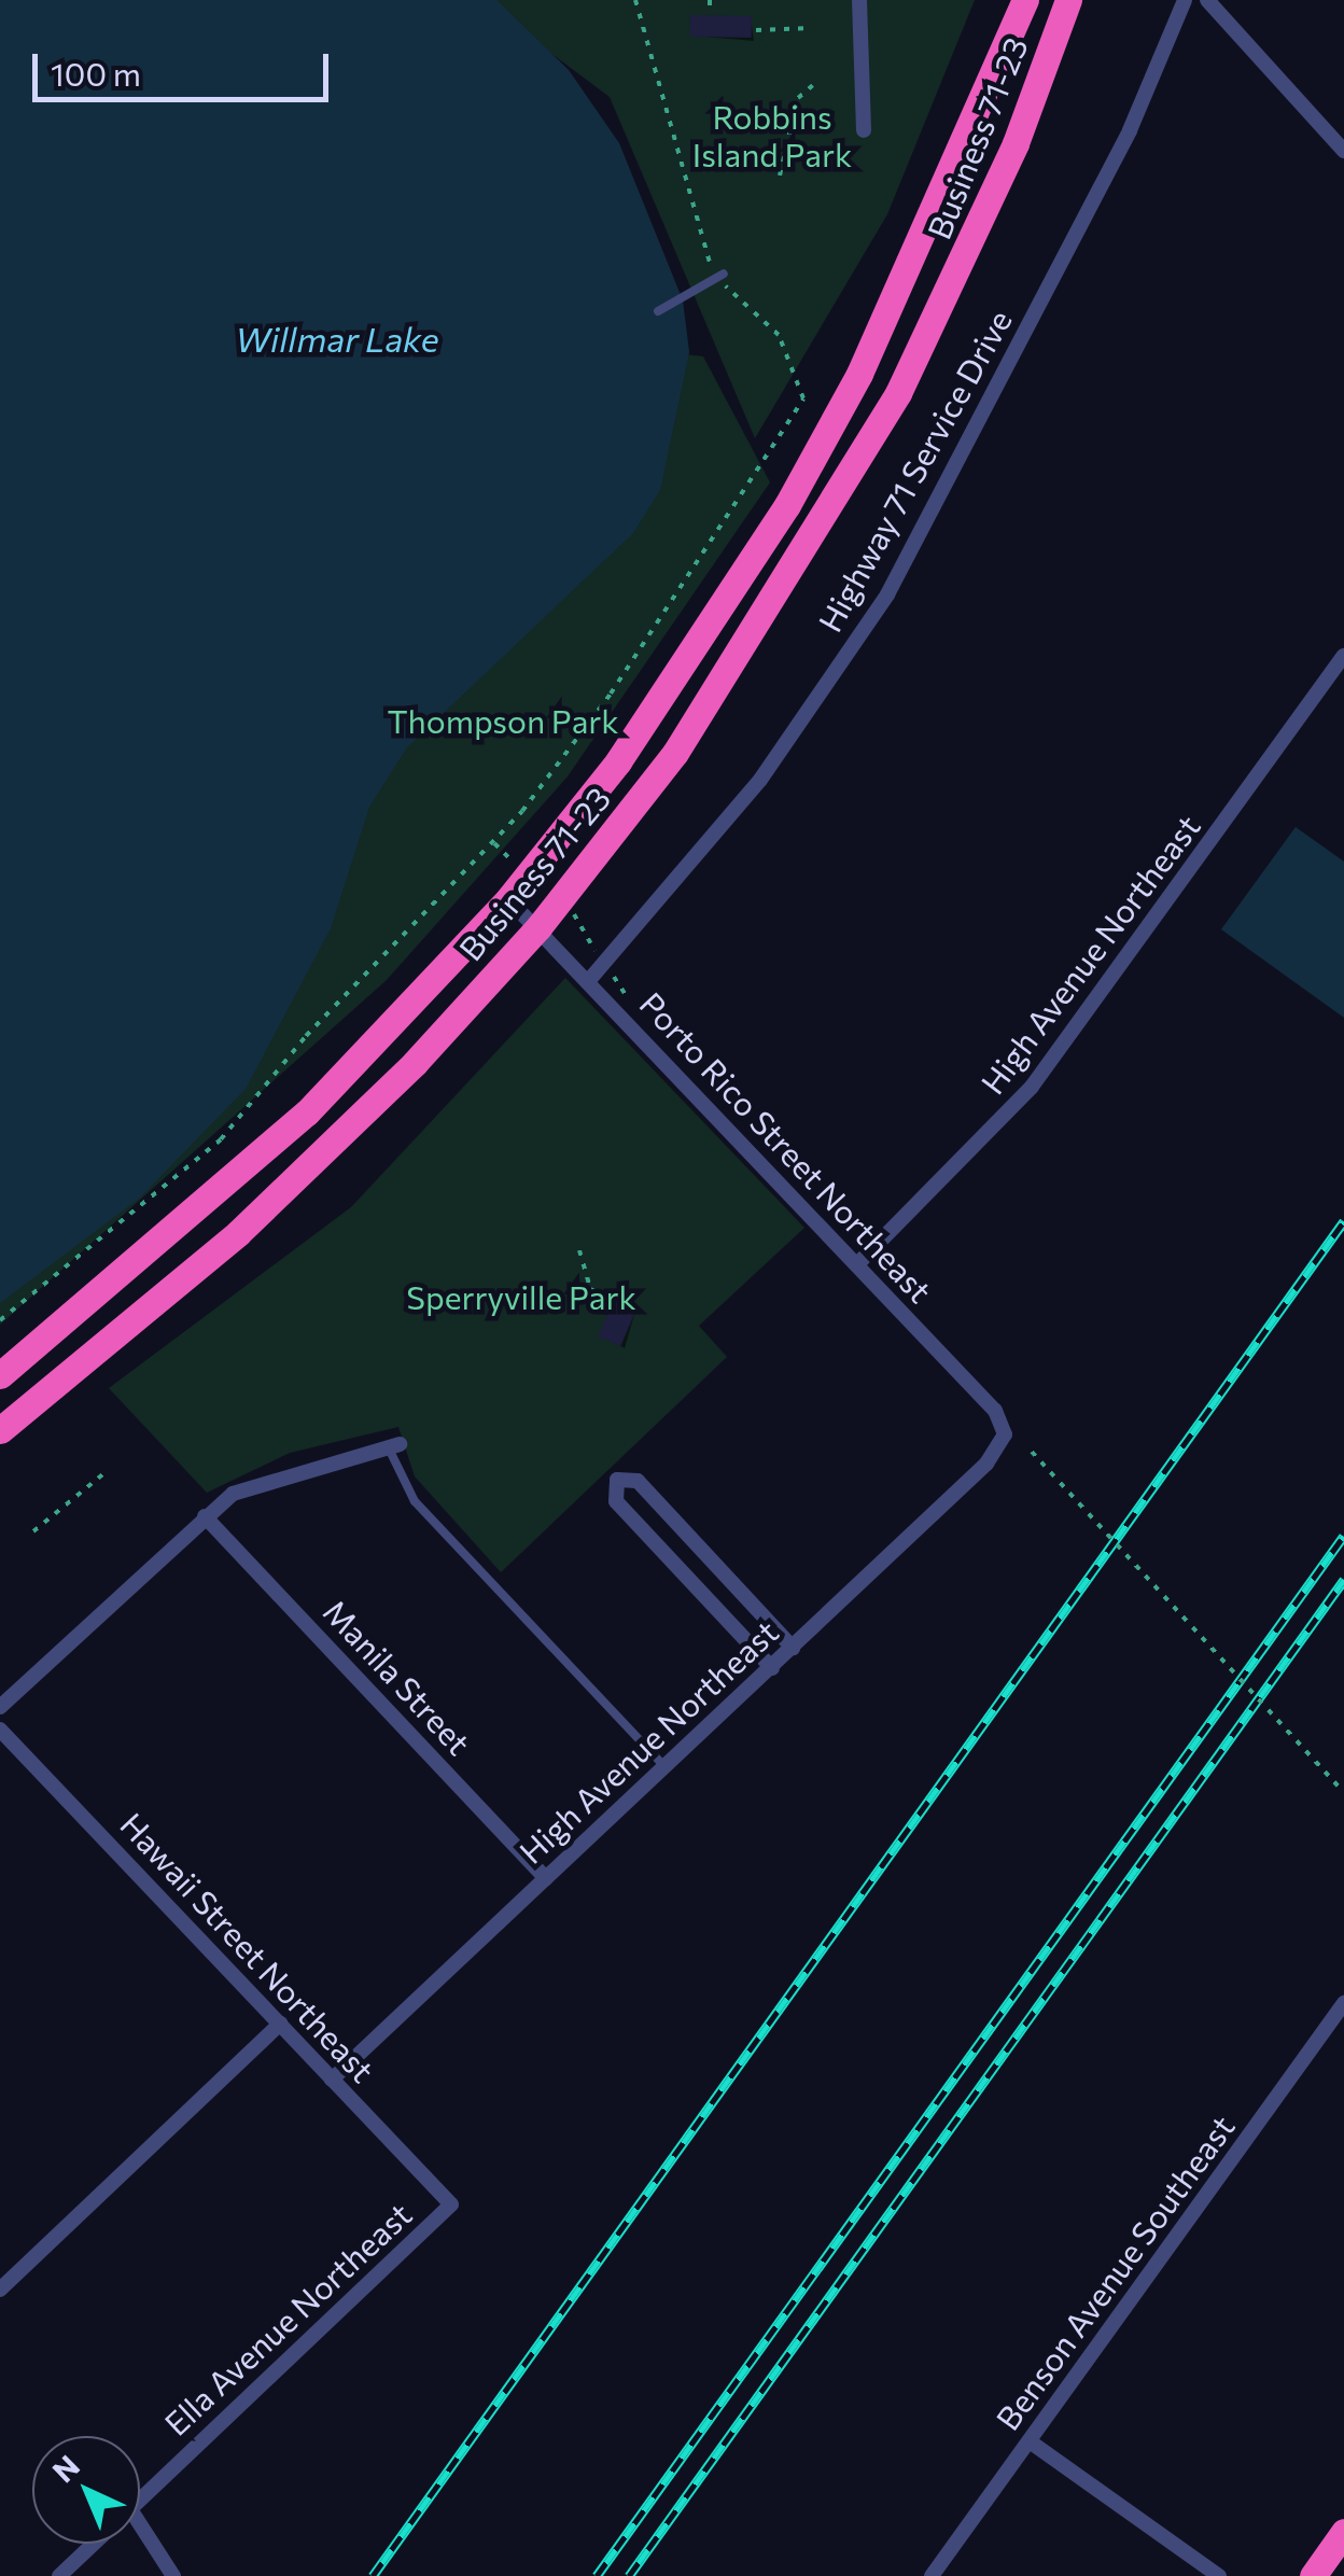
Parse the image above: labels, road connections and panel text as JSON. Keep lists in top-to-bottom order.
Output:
{
  "streets": {
    "highway": ["Business 71-23"],
    "street": [
      "Highway 71 Service Drive",
      "High Avenue Northeast",
      "Porto Rico Street Northeast",
      "Manila Street",
      "Hawaii Street Northeast",
      "Benson Avenue Southeast",
      "Ella Avenue Northeast"
    ]
  },
  "crossings": [
    ["Business 71-23", "Porto Rico Street Northeast"],
    ["Highway 71 Service Drive", "Porto Rico Street Northeast"],
    ["High Avenue Northeast", "Porto Rico Street Northeast"],
    ["High Avenue Northeast", "Manila Street"],
    ["High Avenue Northeast", "Hawaii Street Northeast"],
    ["Hawaii Street Northeast", "Ella Avenue Northeast"]
  ],
  "water": ["Willmar Lake"],
  "parks": ["Robbins Island Park", "Thompson Park", "Sperryville Park"],
  "scale_bar": "100 m",
  "north": "top left"
}
